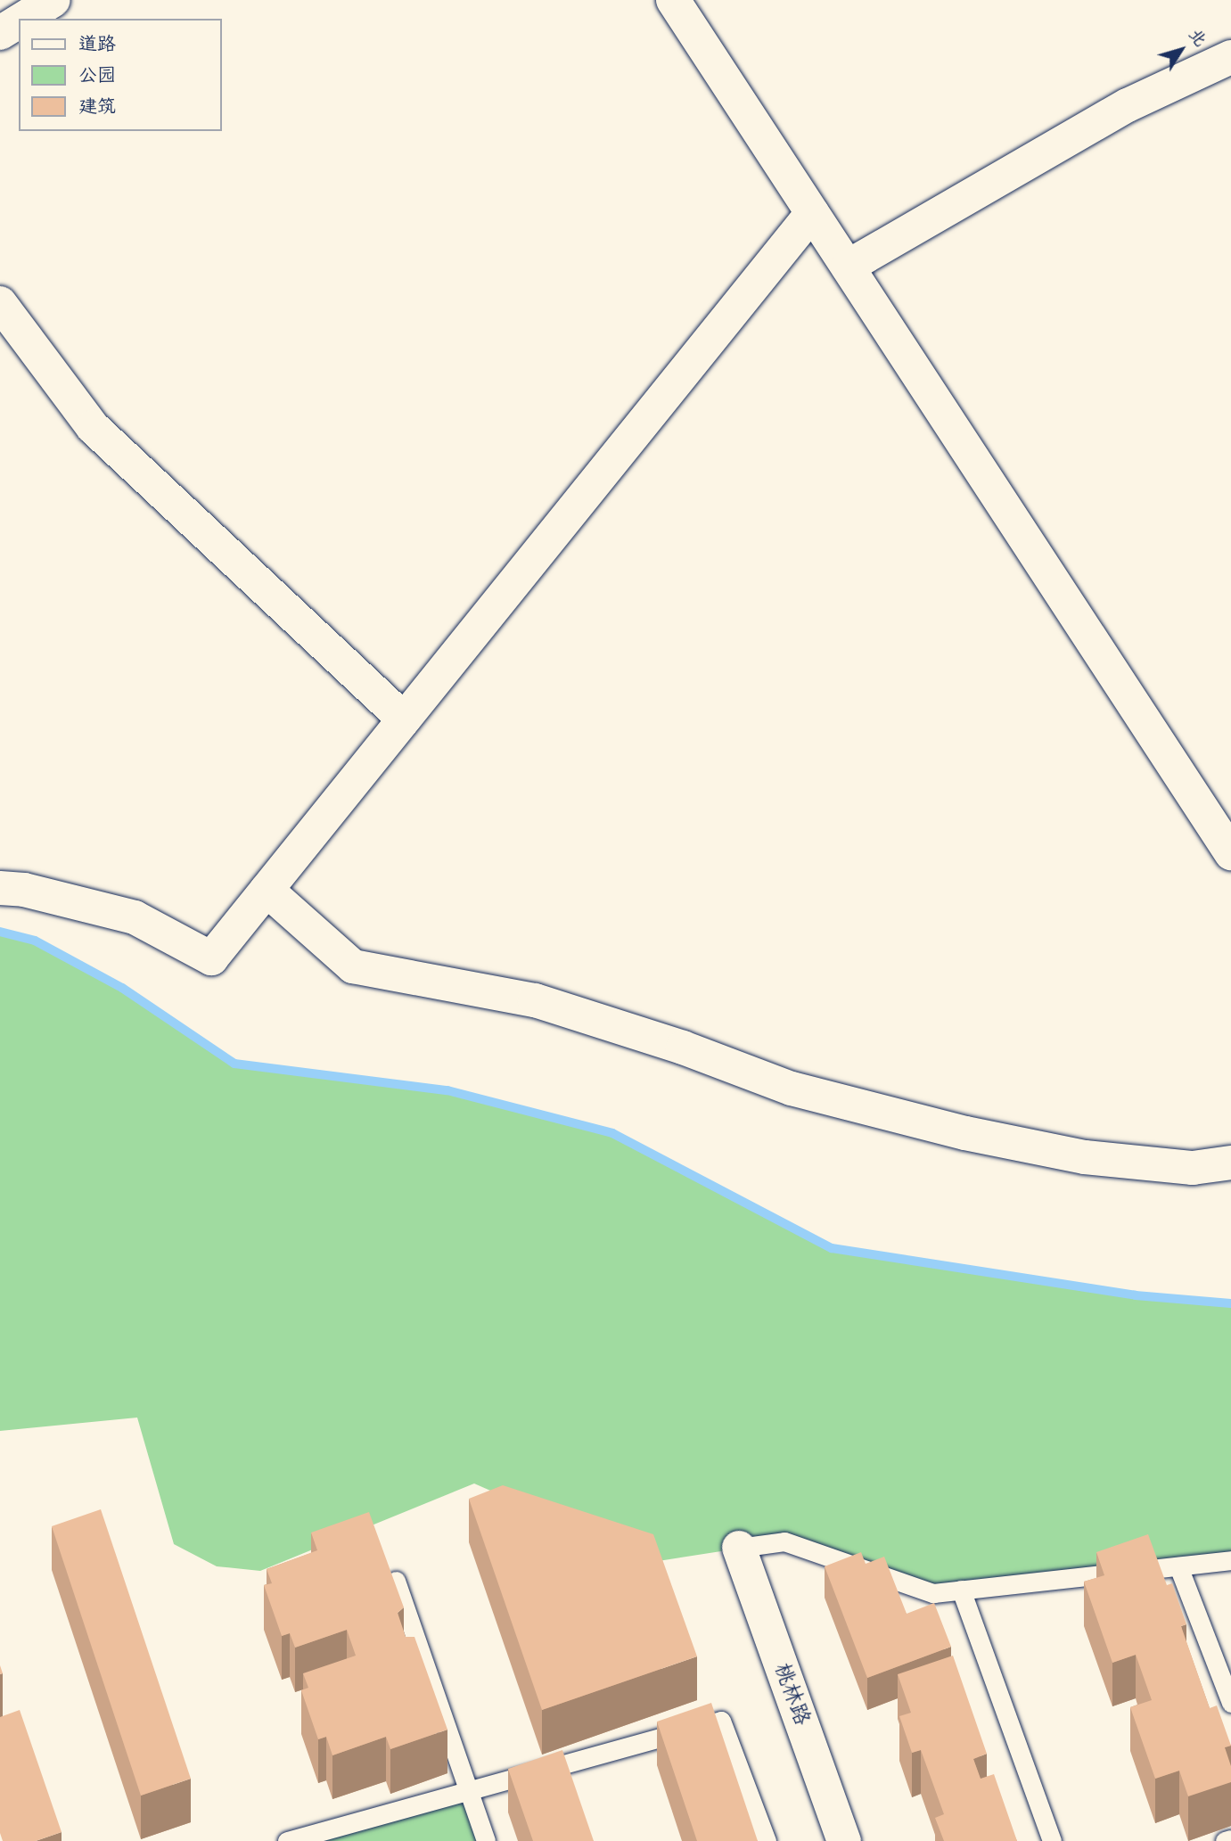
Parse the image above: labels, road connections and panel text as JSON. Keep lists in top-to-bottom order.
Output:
{
  "streets": {
    "street": ["桃林路"]
  },
  "legend": ["道路", "公园", "建筑"],
  "north": "top right"
}
